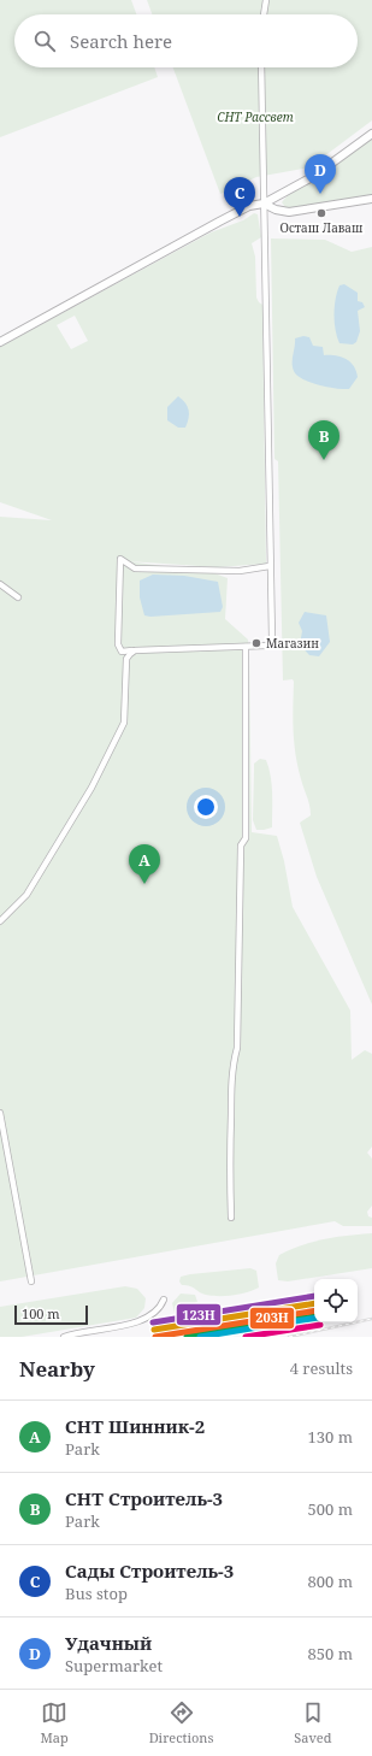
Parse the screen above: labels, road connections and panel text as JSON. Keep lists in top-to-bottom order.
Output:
{
  "parks": ["СНТ Рассвет"],
  "places": ["Осташ Лаваш", "Магазин"],
  "lines": ["transit line 123Н", "transit line 203Н"],
  "scale_bar": "100 m",
  "page": {
    "search": "Search here",
    "pins": [
      "D",
      "C",
      "B",
      "A"
    ],
    "scale": "100 m",
    "heading": ["Nearby", "4 results"],
    "list": [
      {
        "mark": "A",
        "name": "СНТ Шинник-2",
        "note": "Park",
        "value": "130 m"
      },
      {
        "mark": "B",
        "name": "СНТ Строитель-3",
        "note": "Park",
        "value": "500 m"
      },
      {
        "mark": "C",
        "name": "Сады Строитель-3",
        "note": "Bus stop",
        "value": "800 m"
      },
      {
        "mark": "D",
        "name": "Удачный",
        "note": "Supermarket",
        "value": "850 m"
      }
    ],
    "nav": ["Map", "Directions", "Saved"]
  }
}
